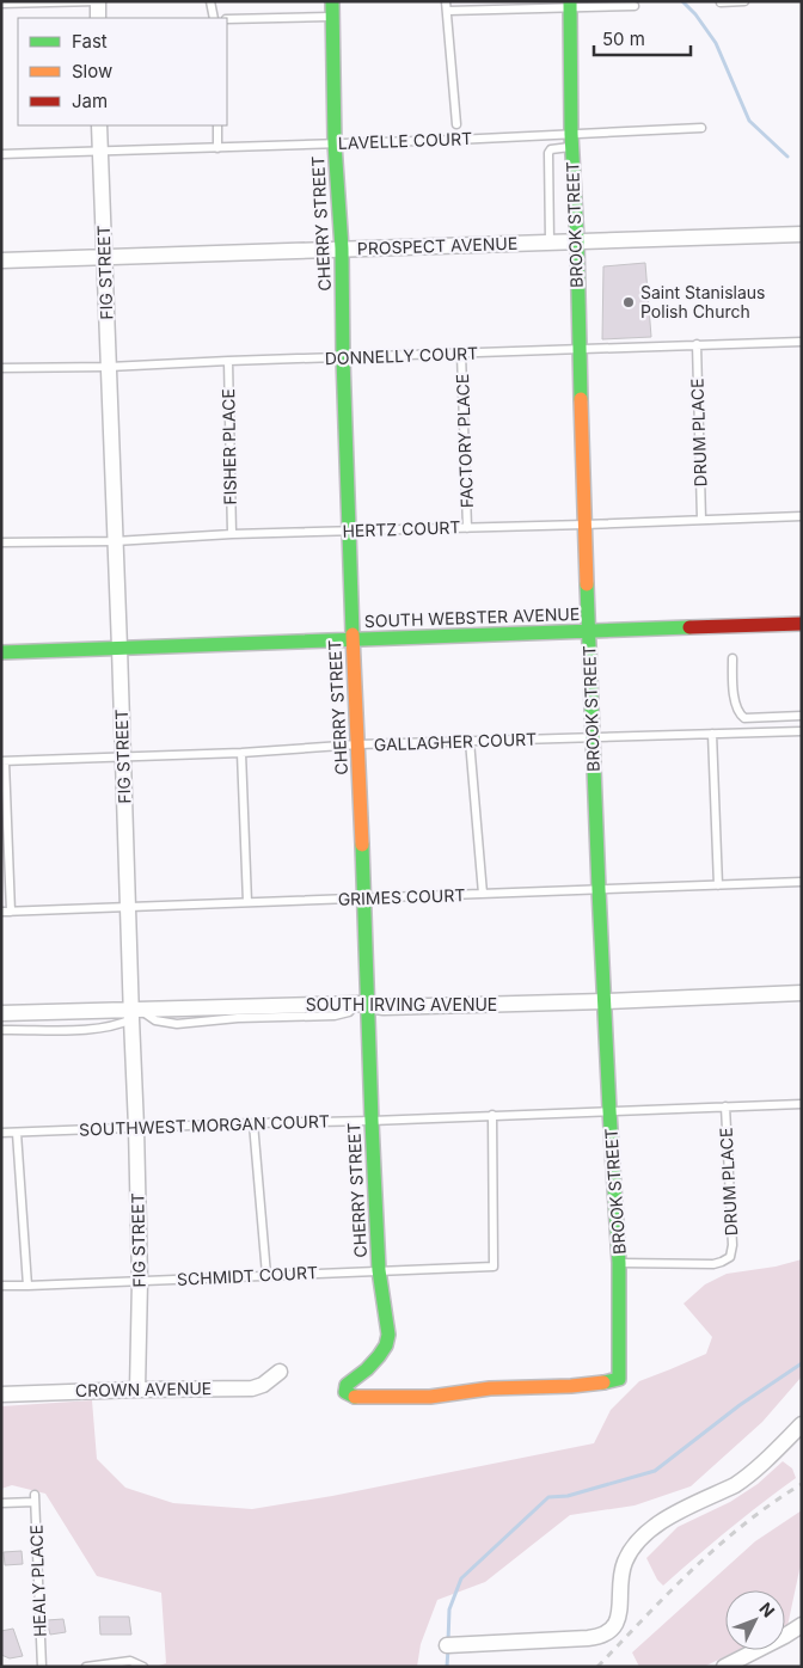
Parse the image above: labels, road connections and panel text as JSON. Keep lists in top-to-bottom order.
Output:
{
  "streets": {
    "street": [
      "CHERRY STREET",
      "BROOK STREET",
      "PROSPECT AVENUE",
      "FIG STREET",
      "SOUTH WEBSTER AVENUE",
      "SOUTH IRVING AVENUE",
      "CROWN AVENUE"
    ],
    "lane": [
      "LAVELLE COURT",
      "DONNELLY COURT",
      "DRUM PLACE",
      "FACTORY PLACE",
      "FISHER PLACE",
      "HERTZ COURT",
      "GALLAGHER COURT",
      "GRIMES COURT",
      "SOUTHWEST MORGAN COURT",
      "SCHMIDT COURT",
      "HEALY PLACE"
    ]
  },
  "crossings": [
    ["LAVELLE COURT", "CHERRY STREET"],
    ["LAVELLE COURT", "BROOK STREET"],
    ["LAVELLE COURT", "FIG STREET"],
    ["CHERRY STREET", "BROOK STREET"],
    ["CHERRY STREET", "PROSPECT AVENUE"],
    ["CHERRY STREET", "DONNELLY COURT"],
    ["CHERRY STREET", "HERTZ COURT"],
    ["CHERRY STREET", "SOUTH WEBSTER AVENUE"],
    ["CHERRY STREET", "GALLAGHER COURT"],
    ["CHERRY STREET", "GRIMES COURT"],
    ["CHERRY STREET", "SOUTH IRVING AVENUE"],
    ["CHERRY STREET", "SOUTHWEST MORGAN COURT"],
    ["CHERRY STREET", "SCHMIDT COURT"],
    ["BROOK STREET", "PROSPECT AVENUE"],
    ["BROOK STREET", "DONNELLY COURT"],
    ["BROOK STREET", "DRUM PLACE"],
    ["BROOK STREET", "HERTZ COURT"],
    ["BROOK STREET", "SOUTH WEBSTER AVENUE"],
    ["BROOK STREET", "GALLAGHER COURT"],
    ["BROOK STREET", "GRIMES COURT"],
    ["BROOK STREET", "SOUTH IRVING AVENUE"],
    ["BROOK STREET", "SOUTHWEST MORGAN COURT"],
    ["PROSPECT AVENUE", "FIG STREET"],
    ["FIG STREET", "DONNELLY COURT"],
    ["FIG STREET", "HERTZ COURT"],
    ["FIG STREET", "SOUTH WEBSTER AVENUE"],
    ["FIG STREET", "GALLAGHER COURT"],
    ["FIG STREET", "GRIMES COURT"],
    ["FIG STREET", "SOUTH IRVING AVENUE"],
    ["FIG STREET", "SOUTHWEST MORGAN COURT"],
    ["FIG STREET", "SCHMIDT COURT"],
    ["FIG STREET", "CROWN AVENUE"],
    ["DONNELLY COURT", "DRUM PLACE"],
    ["DONNELLY COURT", "FACTORY PLACE"],
    ["DONNELLY COURT", "FISHER PLACE"],
    ["DRUM PLACE", "HERTZ COURT"],
    ["DRUM PLACE", "SOUTHWEST MORGAN COURT"],
    ["FACTORY PLACE", "HERTZ COURT"],
    ["FISHER PLACE", "HERTZ COURT"],
    ["SOUTHWEST MORGAN COURT", "SCHMIDT COURT"]
  ],
  "places": ["Saint Stanislaus Polish Church"],
  "legend": ["Fast", "Slow", "Jam"],
  "scale_bar": "50 m",
  "north": "top right"
}
